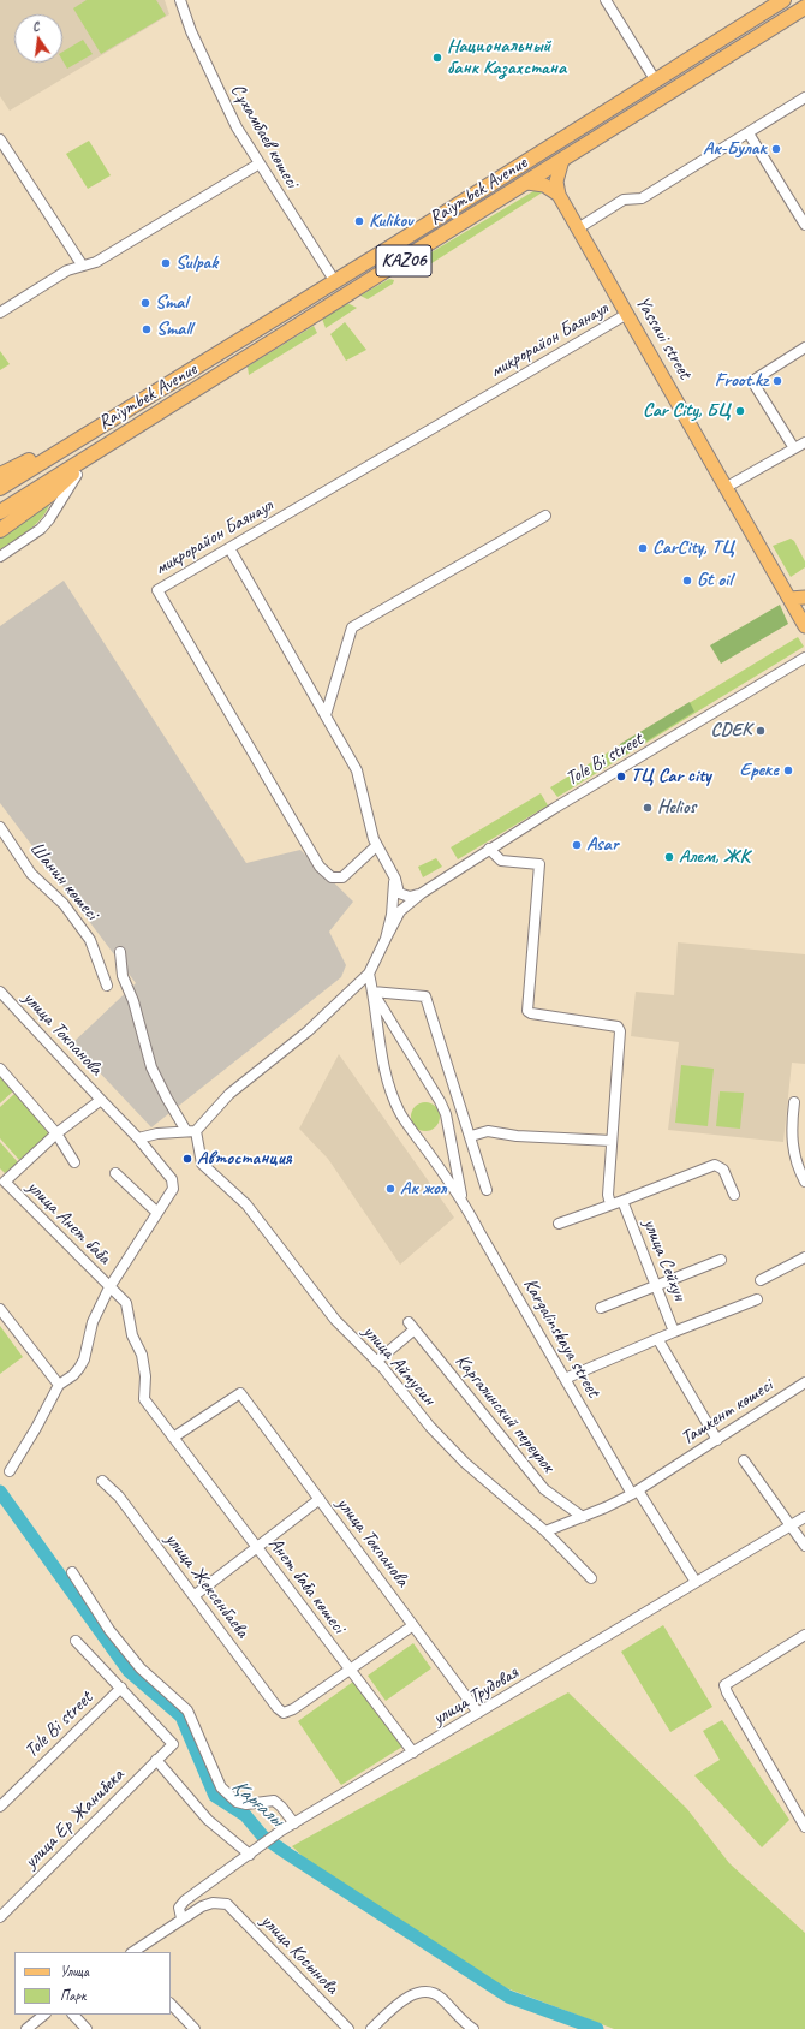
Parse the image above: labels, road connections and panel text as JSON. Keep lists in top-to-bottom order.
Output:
{
  "streets": {
    "highway": ["Raiymbek Avenue", "KАZ06"],
    "main road": ["Yassaui street"],
    "street": [
      "Сұхамбаев көшесі",
      "микрорайон Баянаул",
      "Tole Bi street",
      "Шанин көшесі",
      "улица Токпанова",
      "улица Анет баба",
      "улица Сейхун",
      "Kargalinskaya street",
      "улица Аймусин",
      "Ташкент көшесі",
      "Каргалинский переулок",
      "улица Жексенбаева",
      "Анет баба көшесі",
      "улица Трудовая",
      "улица Ер Жанибека",
      "улица Косынова"
    ]
  },
  "crossings": [
    ["Сұхамбаев көшесі", "Raiymbek Avenue"],
    ["Yassaui street", "микрорайон Баянаул"],
    ["Tole Bi street", "улица Ер Жанибека"],
    ["улица Токпанова", "улица Анет баба"],
    ["улица Токпанова", "Анет баба көшесі"],
    ["улица Токпанова", "улица Трудовая"],
    ["улица Анет баба", "Анет баба көшесі"],
    ["улица Сейхун", "Kargalinskaya street"],
    ["Kargalinskaya street", "Ташкент көшесі"],
    ["Kargalinskaya street", "улица Трудовая"],
    ["улица Аймусин", "Ташкент көшесі"],
    ["улица Аймусин", "Каргалинский переулок"],
    ["Ташкент көшесі", "Каргалинский переулок"],
    ["улица Жексенбаева", "Анет баба көшесі"],
    ["Анет баба көшесі", "улица Трудовая"],
    ["улица Трудовая", "улица Косынова"]
  ],
  "water": ["Қарғалы"],
  "places": [
    "Национальный банк Казахстана",
    "Ак-Булак",
    "Kulikov",
    "Sulpak",
    "Smal",
    "Small",
    "Froot.kz",
    "Car City, БЦ",
    "CarCity, ТЦ",
    "Gt oil",
    "CDEK",
    "Ереке",
    "ТЦ Car city",
    "Helios",
    "Asar",
    "Алем, ЖК",
    "Автостанция",
    "Ак жол"
  ],
  "legend": ["Улица", "Парк"],
  "north": "top"
}
